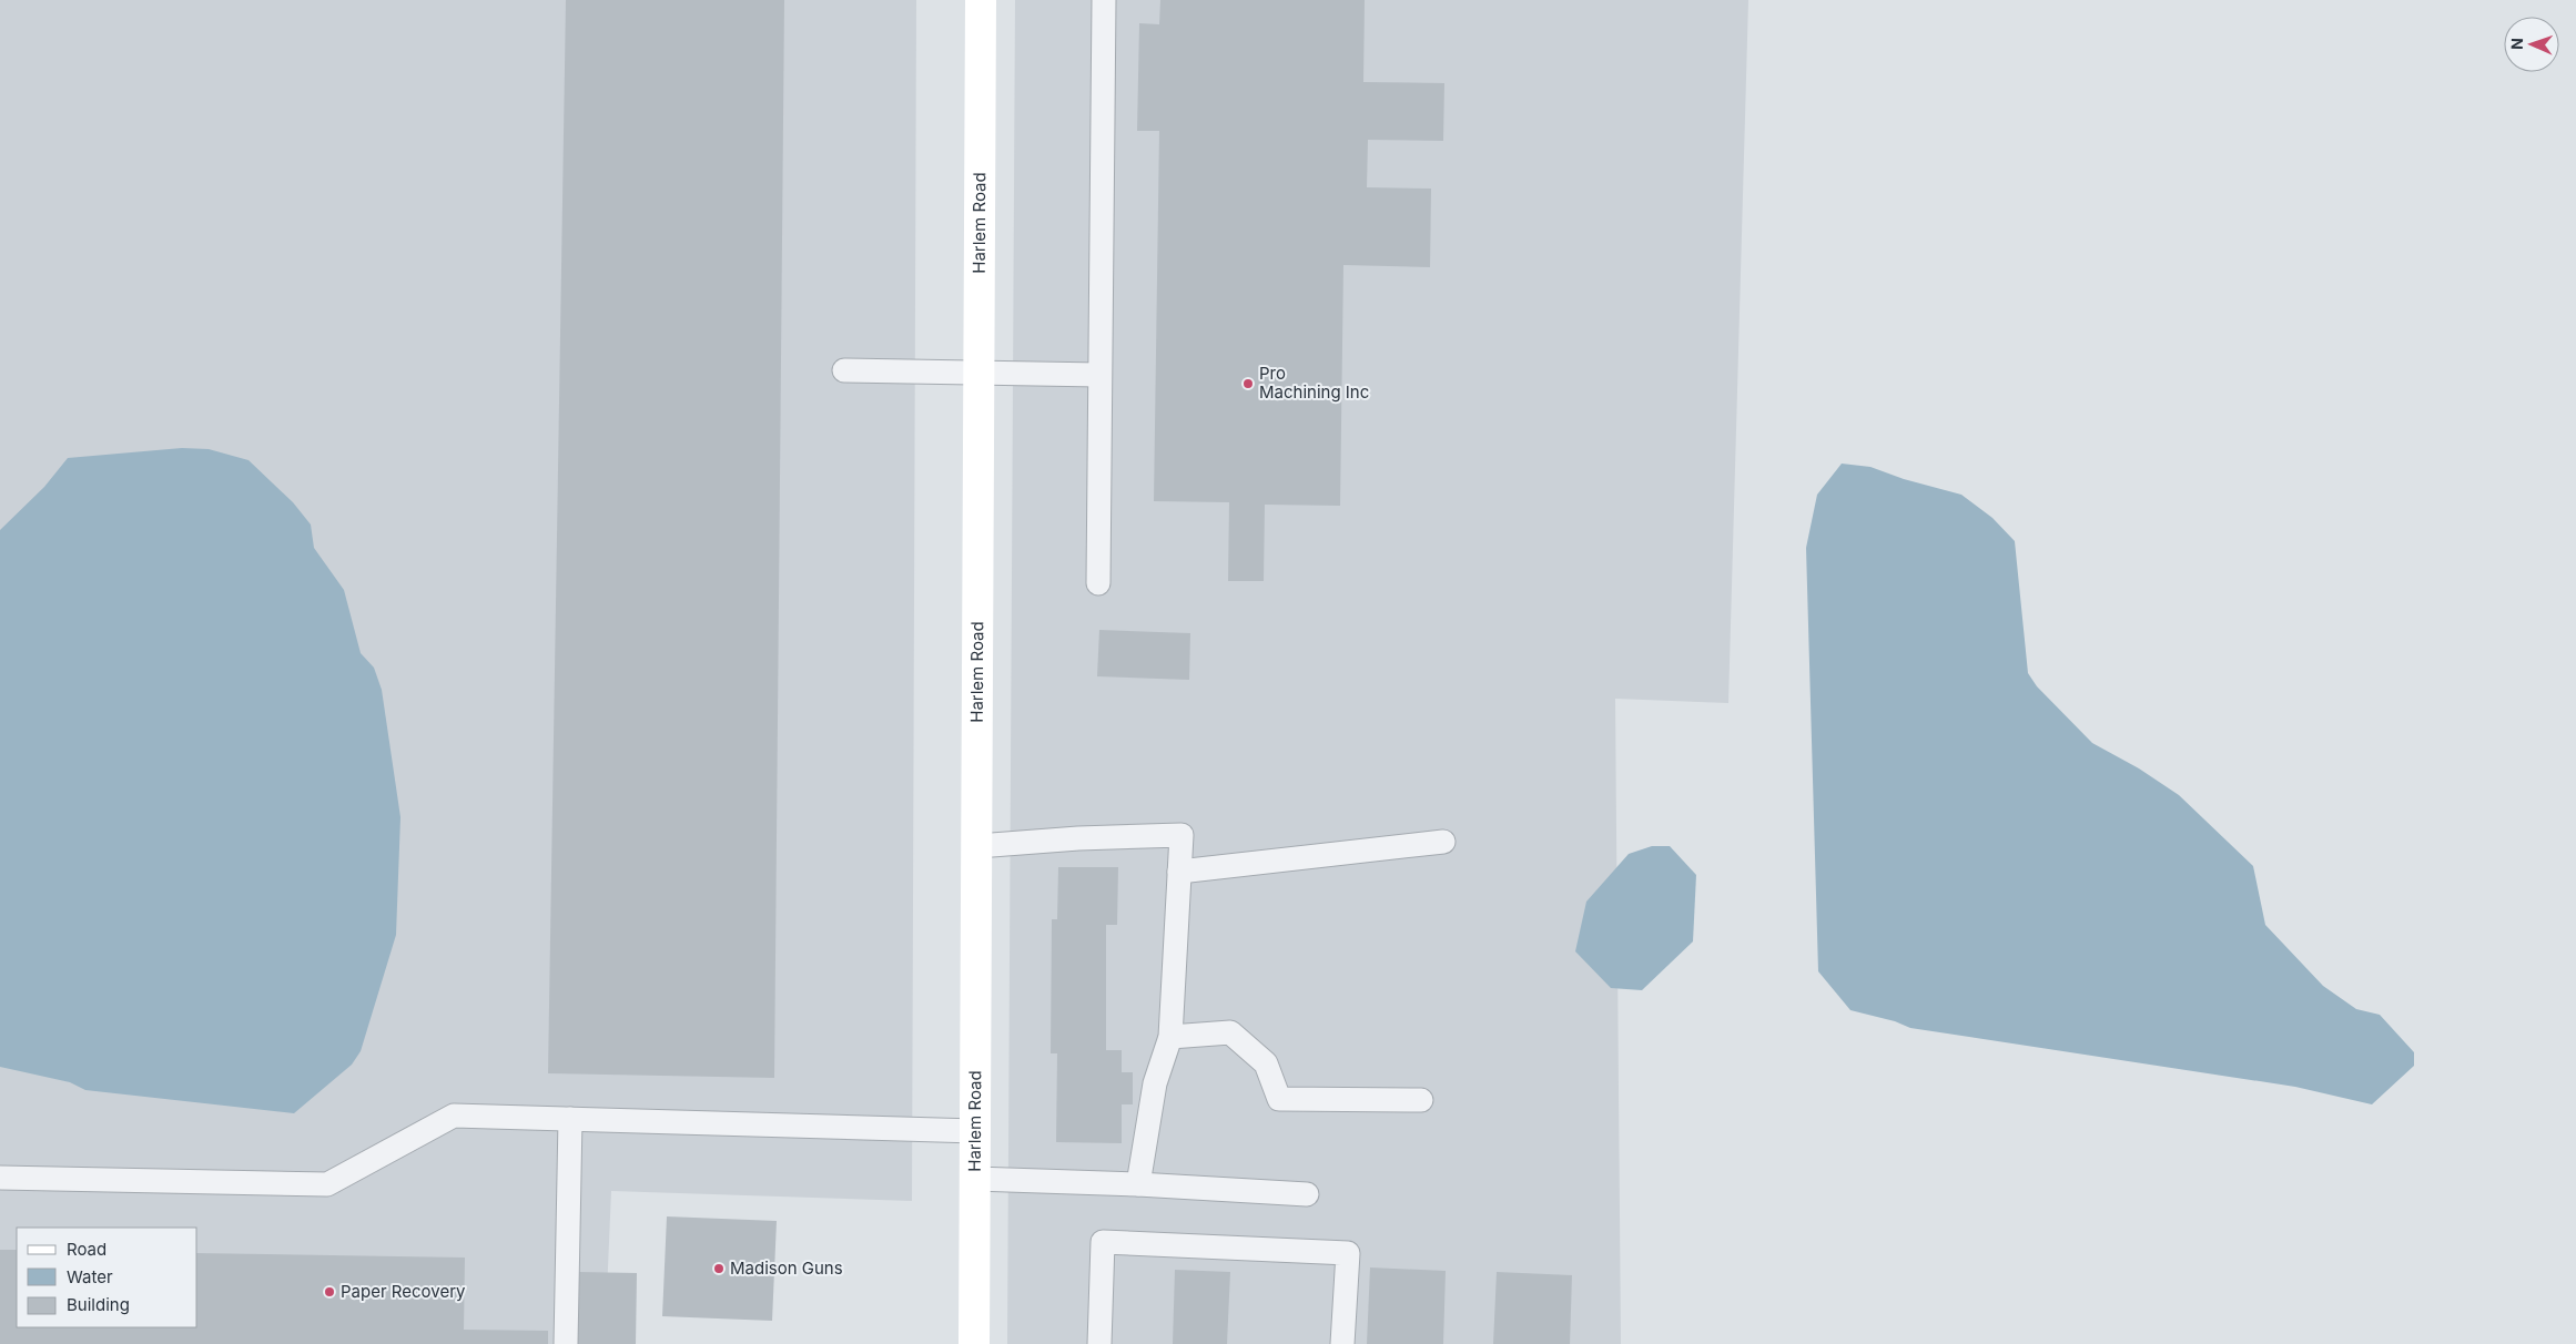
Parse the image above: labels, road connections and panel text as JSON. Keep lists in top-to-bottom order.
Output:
{
  "streets": {
    "main road": ["Harlem Road"]
  },
  "places": ["Pro Machining Inc", "Madison Guns", "Paper Recovery"],
  "legend": ["Road", "Water", "Building"],
  "north": "left"
}
